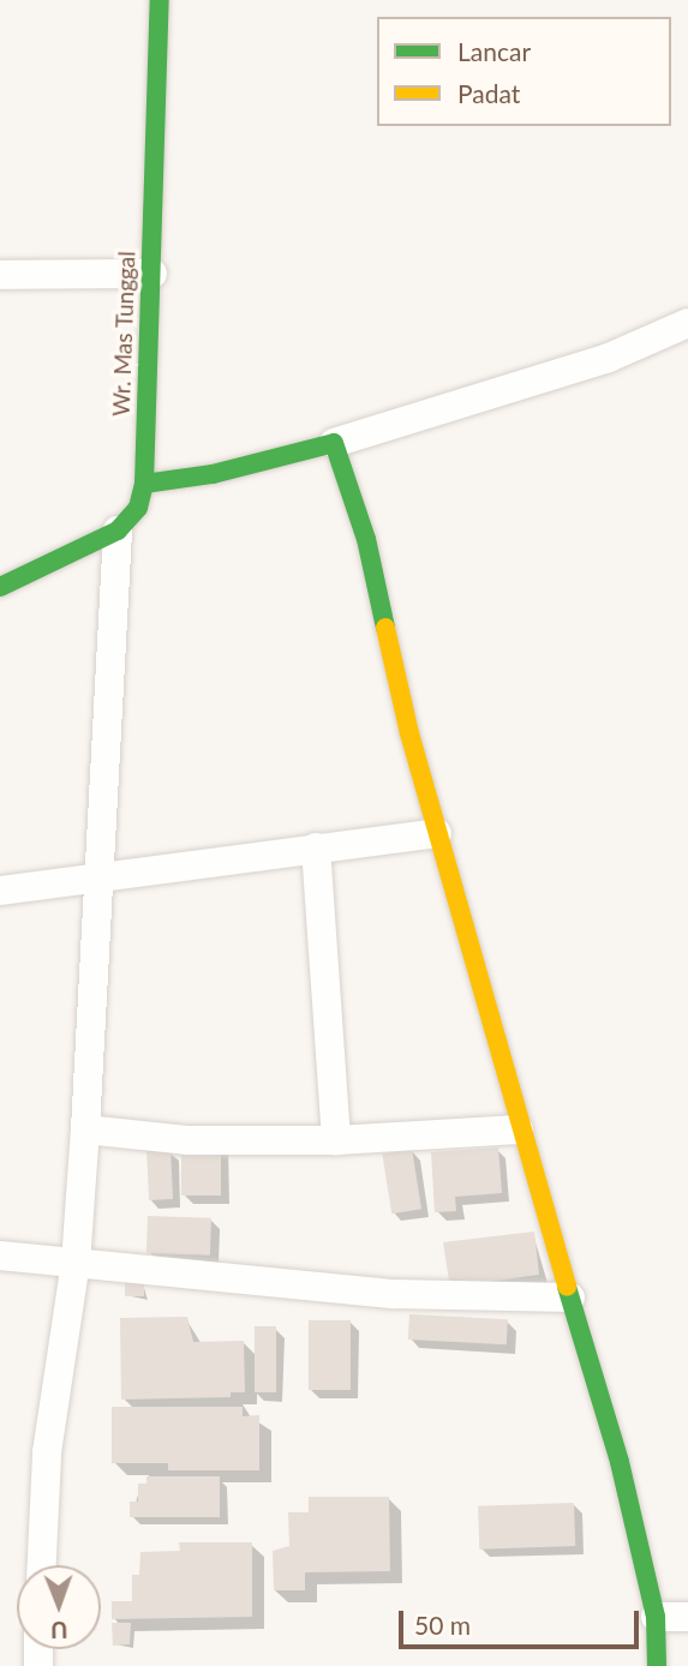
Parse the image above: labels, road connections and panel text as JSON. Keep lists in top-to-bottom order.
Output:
{
  "streets": {
    "street": ["Wr. Mas Tunggal"]
  },
  "legend": ["Lancar", "Padat"],
  "scale_bar": "50 m",
  "north": "bottom"
}
